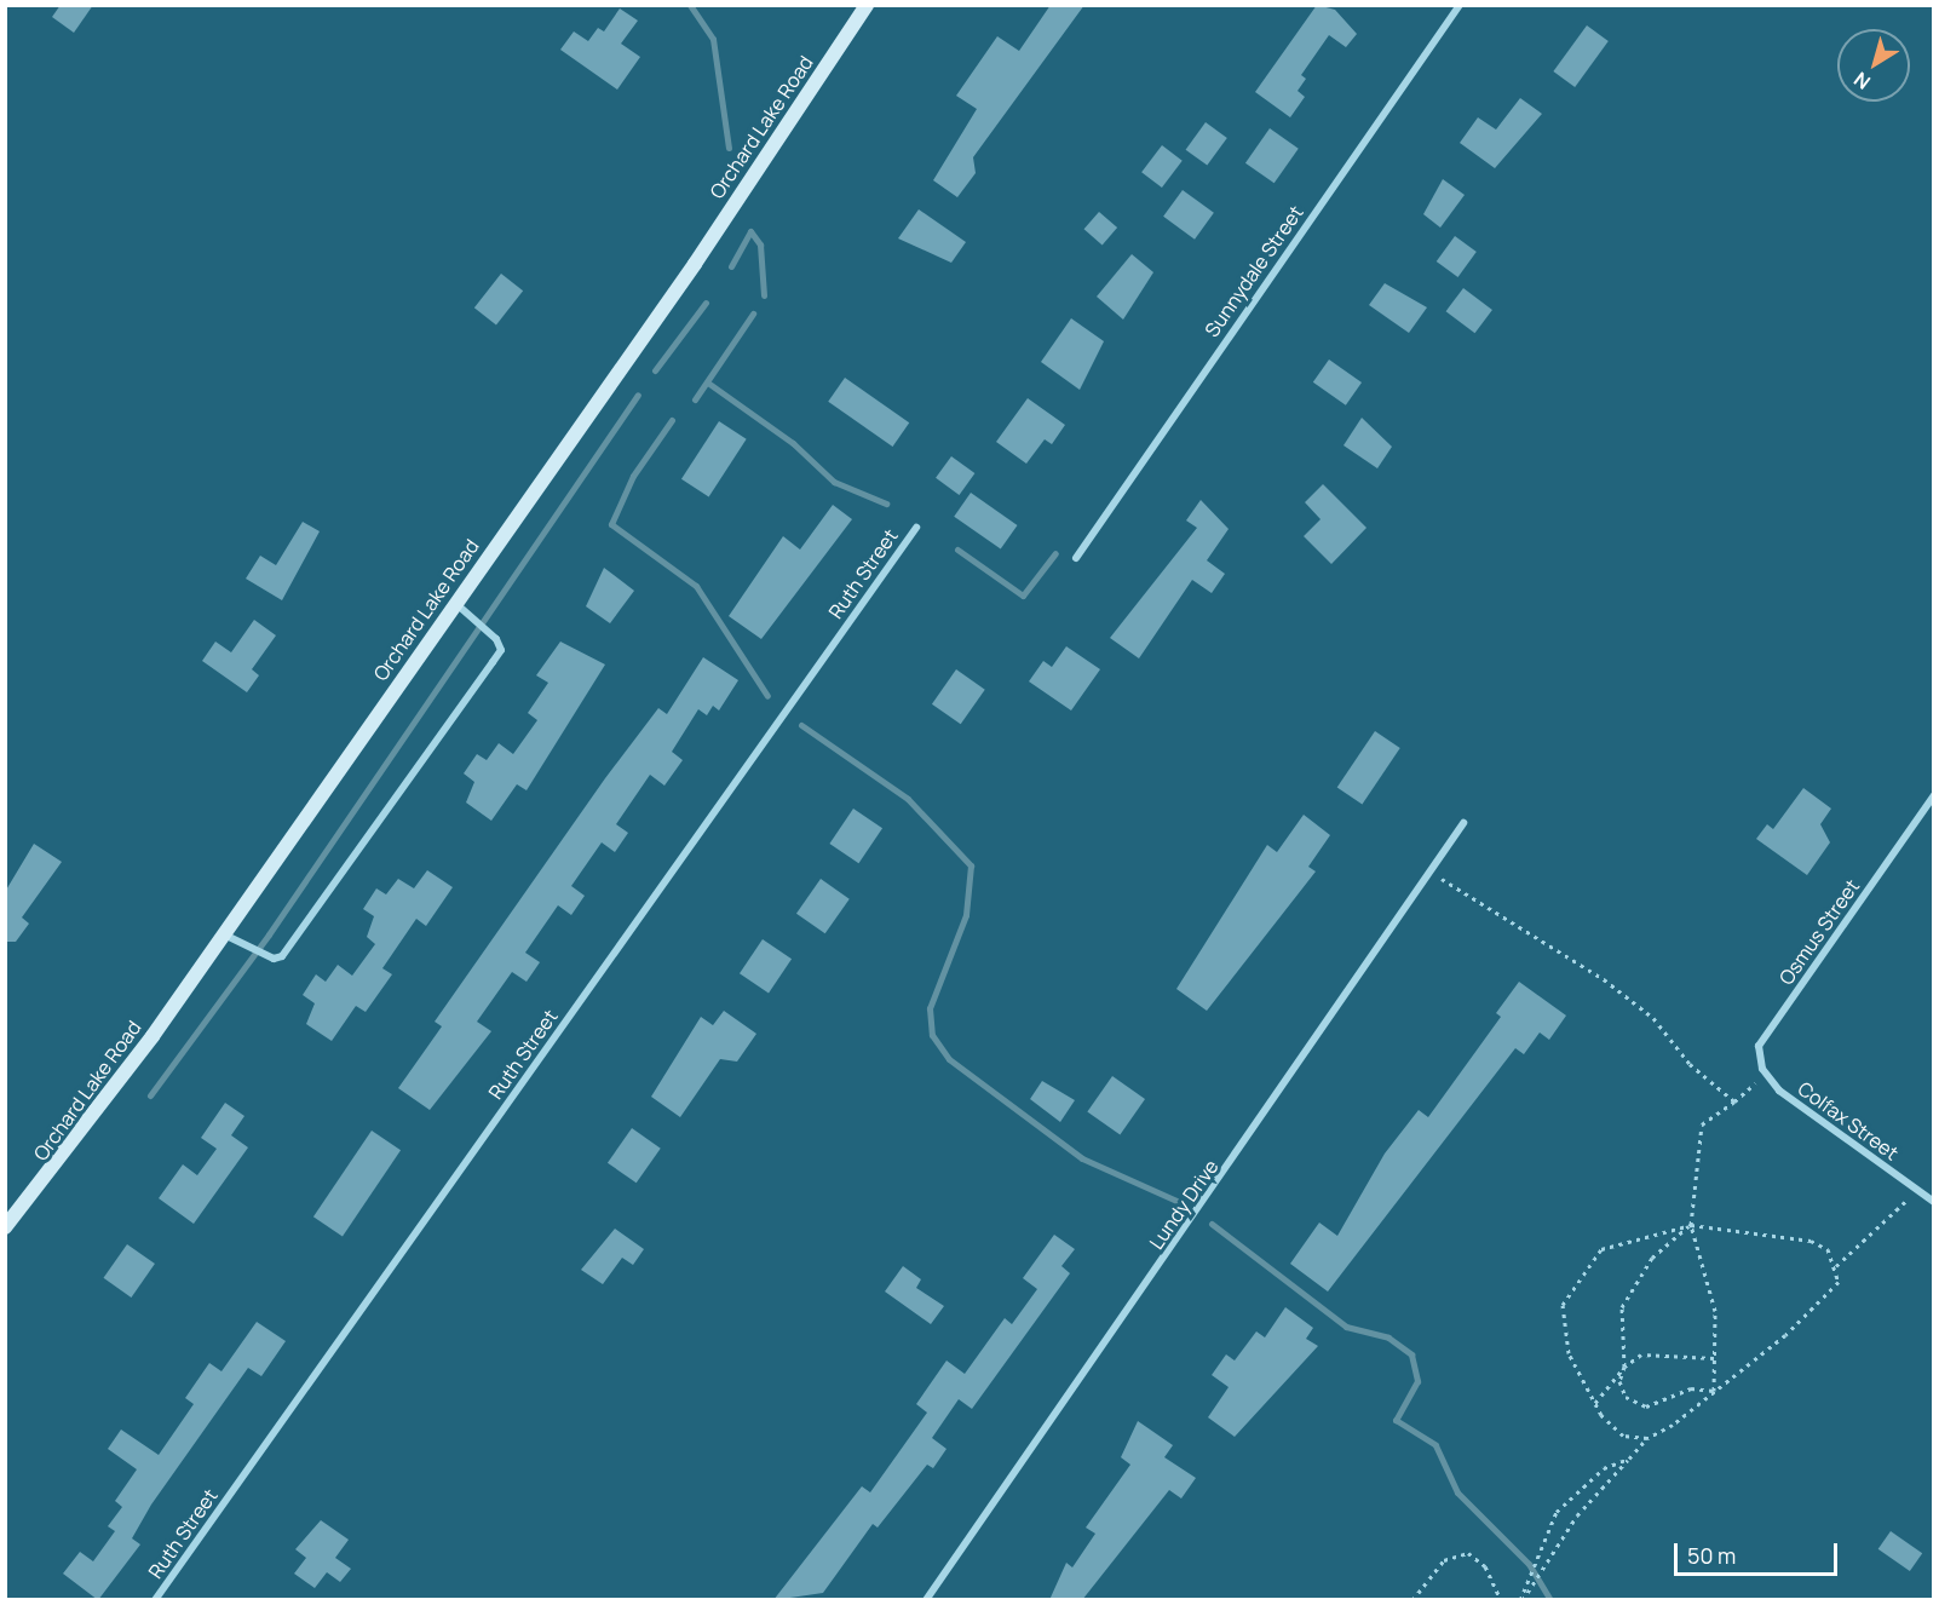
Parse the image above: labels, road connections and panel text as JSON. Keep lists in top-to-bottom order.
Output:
{
  "streets": {
    "main road": ["Orchard Lake Road"],
    "street": [
      "Sunnydale Street",
      "Ruth Street",
      "Osmus Street",
      "Colfax Street",
      "Lundy Drive"
    ]
  },
  "crossings": [
    ["Osmus Street", "Colfax Street"]
  ],
  "scale_bar": "50 m",
  "north": "bottom left"
}
